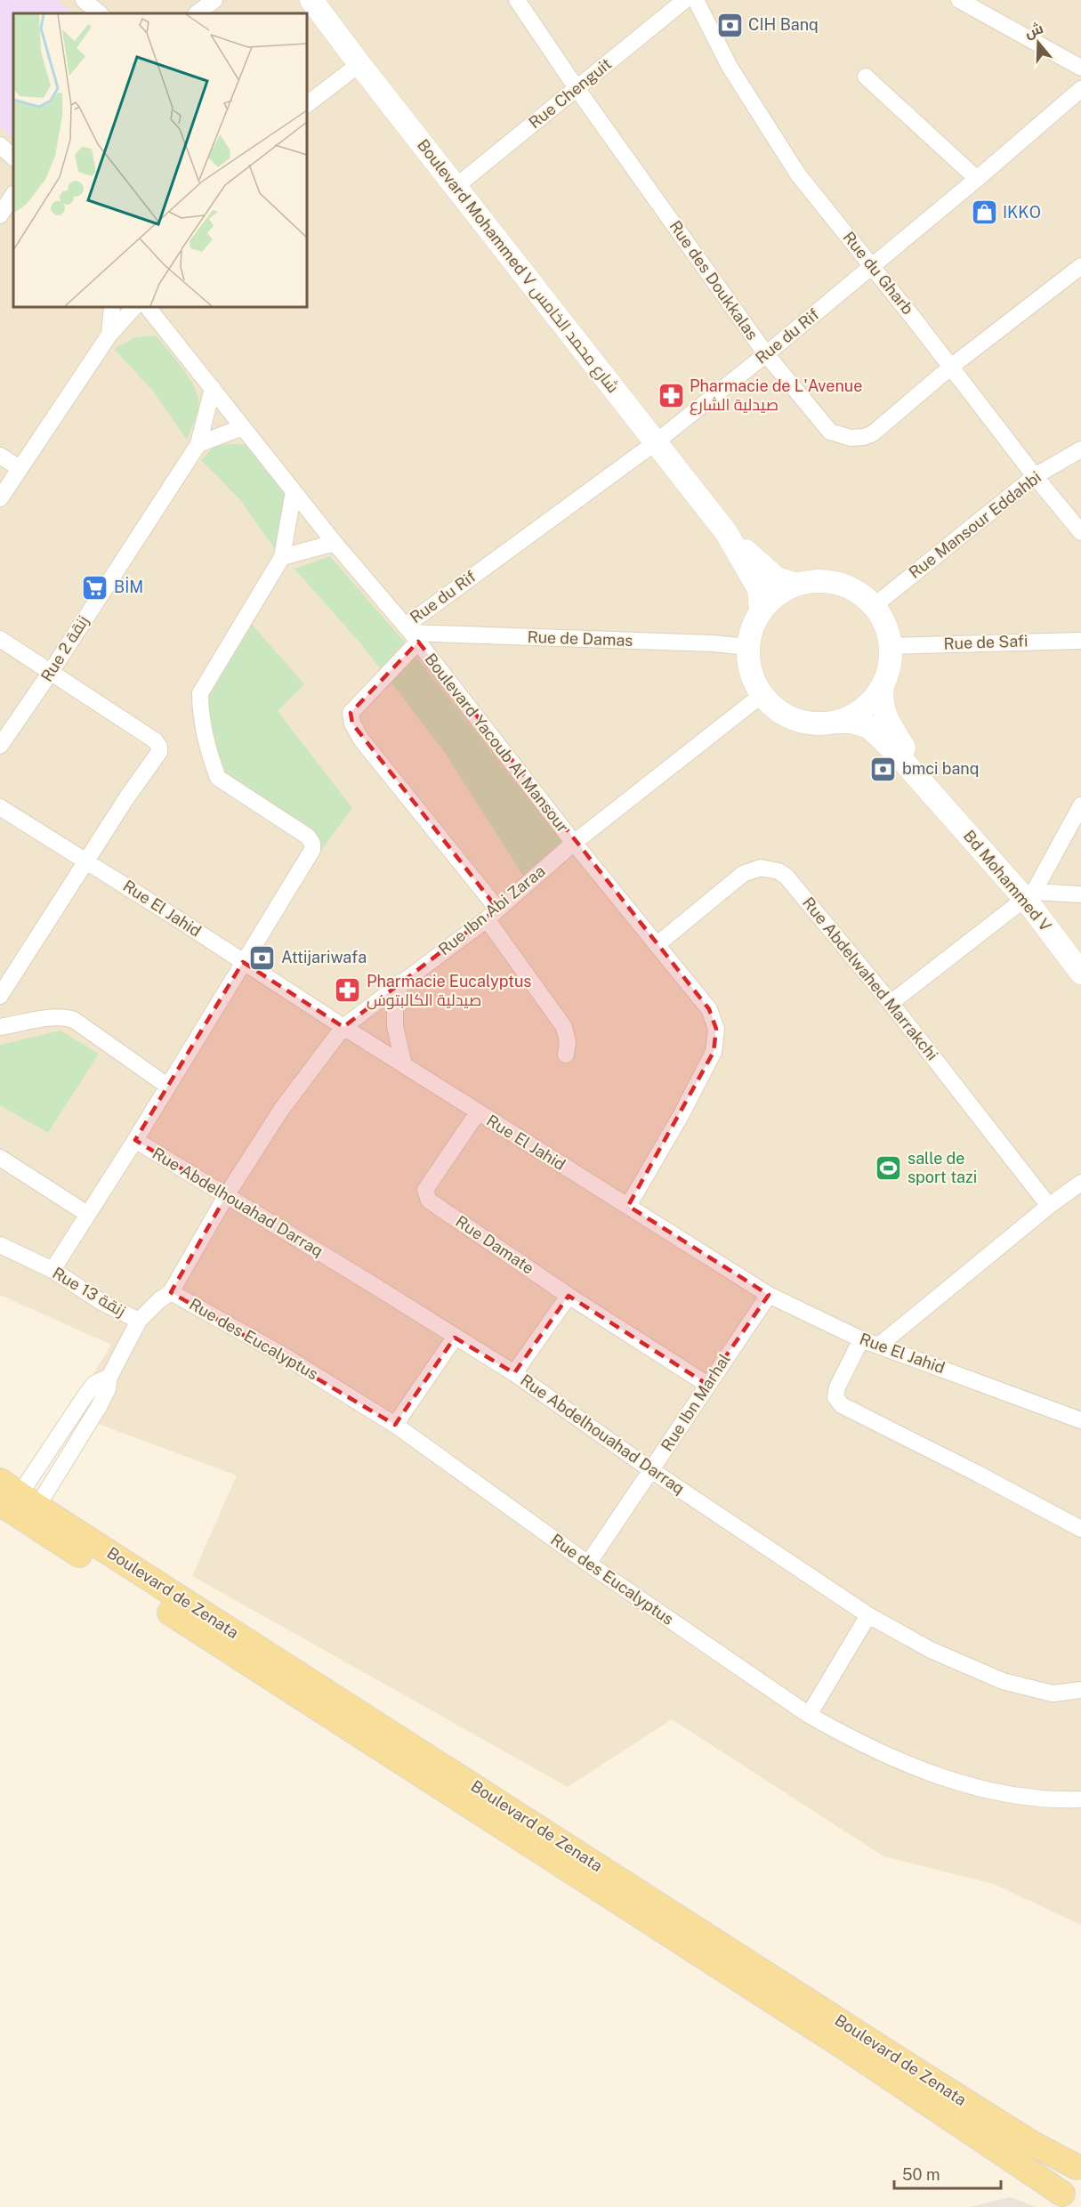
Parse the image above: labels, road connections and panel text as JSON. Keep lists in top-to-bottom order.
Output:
{
  "streets": {
    "main road": ["Boulevard de Zenata"],
    "street": [
      "Rue Chenguit",
      "Boulevard Mohammed V شارع محمد الخامس",
      "Rue du Gharb",
      "Rue des Doukkalas",
      "Rue du Rif",
      "Rue Mansour Eddahbi",
      "Rue de Damas",
      "Rue de Safi",
      "Rue 2 زنقة",
      "Boulevard Yacoub Al Mansour",
      "Bd Mohammed V",
      "Rue El Jahid",
      "Rue Ibn Abi Zaraa",
      "Rue Abdelwahed Marrakchi",
      "Rue Abdelhouahad Darraq",
      "Rue Damate",
      "Rue 13 زنقة",
      "Rue des Eucalyptus",
      "Rue Ibn Marhal"
    ]
  },
  "crossings": [
    ["Rue Chenguit", "Boulevard Mohammed V شارع محمد الخامس"],
    ["Rue Chenguit", "Rue des Doukkalas"],
    ["Boulevard Mohammed V شارع محمد الخامس", "Rue du Rif"],
    ["Boulevard Mohammed V شارع محمد الخامس", "Rue Mansour Eddahbi"],
    ["Boulevard Mohammed V شارع محمد الخامس", "Rue de Damas"],
    ["Boulevard Mohammed V شارع محمد الخامس", "Rue de Safi"],
    ["Boulevard Mohammed V شارع محمد الخامس", "Bd Mohammed V"],
    ["Boulevard Mohammed V شارع محمد الخامس", "Rue Ibn Abi Zaraa"],
    ["Rue du Gharb", "Rue des Doukkalas"],
    ["Rue du Gharb", "Rue du Rif"],
    ["Rue du Gharb", "Rue Mansour Eddahbi"],
    ["Rue des Doukkalas", "Rue du Rif"],
    ["Rue du Rif", "Rue de Damas"],
    ["Rue du Rif", "Boulevard Yacoub Al Mansour"],
    ["Rue du Rif", "Rue Ibn Abi Zaraa"],
    ["Rue Mansour Eddahbi", "Rue de Damas"],
    ["Rue Mansour Eddahbi", "Rue de Safi"],
    ["Rue Mansour Eddahbi", "Bd Mohammed V"],
    ["Rue Mansour Eddahbi", "Rue Ibn Abi Zaraa"],
    ["Rue de Damas", "Rue de Safi"],
    ["Rue de Damas", "Boulevard Yacoub Al Mansour"],
    ["Rue de Damas", "Bd Mohammed V"],
    ["Rue de Damas", "Rue Ibn Abi Zaraa"],
    ["Rue de Safi", "Bd Mohammed V"],
    ["Rue de Safi", "Rue Ibn Abi Zaraa"],
    ["Rue 2 زنقة", "Boulevard Yacoub Al Mansour"],
    ["Boulevard Yacoub Al Mansour", "Rue El Jahid"],
    ["Boulevard Yacoub Al Mansour", "Rue Ibn Abi Zaraa"],
    ["Boulevard Yacoub Al Mansour", "Rue Abdelwahed Marrakchi"],
    ["Bd Mohammed V", "Rue Ibn Abi Zaraa"],
    ["Rue El Jahid", "Rue Ibn Abi Zaraa"],
    ["Rue El Jahid", "Rue Damate"],
    ["Rue El Jahid", "Rue Ibn Marhal"],
    ["Rue Ibn Abi Zaraa", "Rue Abdelhouahad Darraq"],
    ["Rue Ibn Abi Zaraa", "Rue 13 زنقة"],
    ["Rue Ibn Abi Zaraa", "Rue des Eucalyptus"],
    ["Rue Abdelhouahad Darraq", "Rue Ibn Marhal"],
    ["Rue Damate", "Rue Ibn Marhal"],
    ["Rue 13 زنقة", "Rue des Eucalyptus"],
    ["Rue des Eucalyptus", "Rue Ibn Marhal"]
  ],
  "places": {
    "bank": ["CIH Banq", "bmci banq", "Attijariwafa"],
    "shop": ["IKKO"],
    "pharmacy": ["Pharmacie de L'Avenue صيدلية الشارع", "Pharmacie Eucalyptus صيدلية الكالبتوس"],
    "supermarket": ["BİM"],
    "sports": ["salle de sport tazi"]
  },
  "scale_bar": "50 m",
  "north": "top"
}
